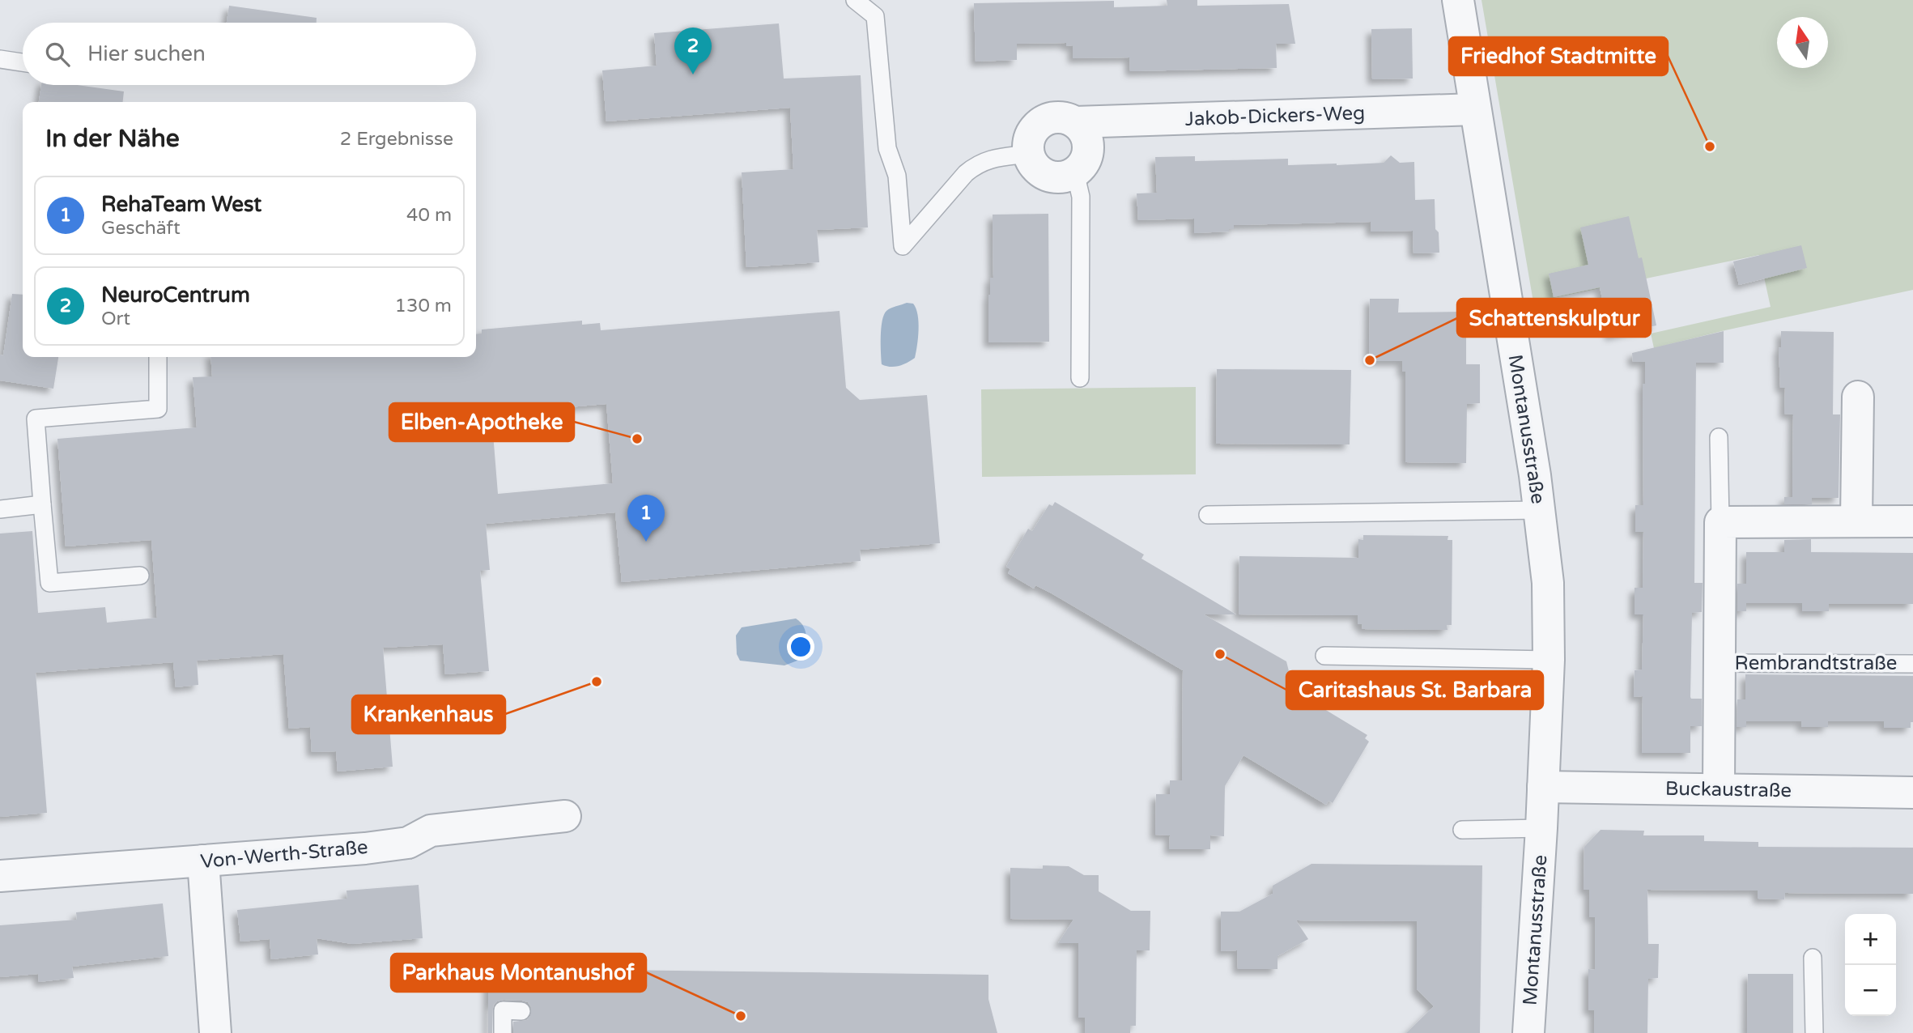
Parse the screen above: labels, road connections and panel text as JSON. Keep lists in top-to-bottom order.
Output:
{
  "streets": {
    "street": [
      "Jakob-Dickers-Weg",
      "Montanusstraße",
      "Rembrandtstraße",
      "Buckaustraße",
      "Von-Werth-Straße"
    ]
  },
  "crossings": [
    ["Jakob-Dickers-Weg", "Montanusstraße"],
    ["Montanusstraße", "Buckaustraße"],
    ["Rembrandtstraße", "Buckaustraße"]
  ],
  "places": [
    "Friedhof Stadtmitte",
    "Schattenskulptur",
    "Elben-Apotheke",
    "Caritashaus St. Barbara",
    "Krankenhaus",
    "Parkhaus Montanushof"
  ],
  "north": "top",
  "page": {
    "search": "Hier suchen",
    "pins": ["2", "1"],
    "heading": ["In der Nähe", "2 Ergebnisse"],
    "list": [
      {
        "mark": "1",
        "name": "RehaTeam West",
        "note": "Geschäft",
        "value": "40 m"
      },
      {
        "mark": "2",
        "name": "NeuroCentrum",
        "note": "Ort",
        "value": "130 m"
      }
    ],
    "map_buttons": ["+", "−"]
  }
}
